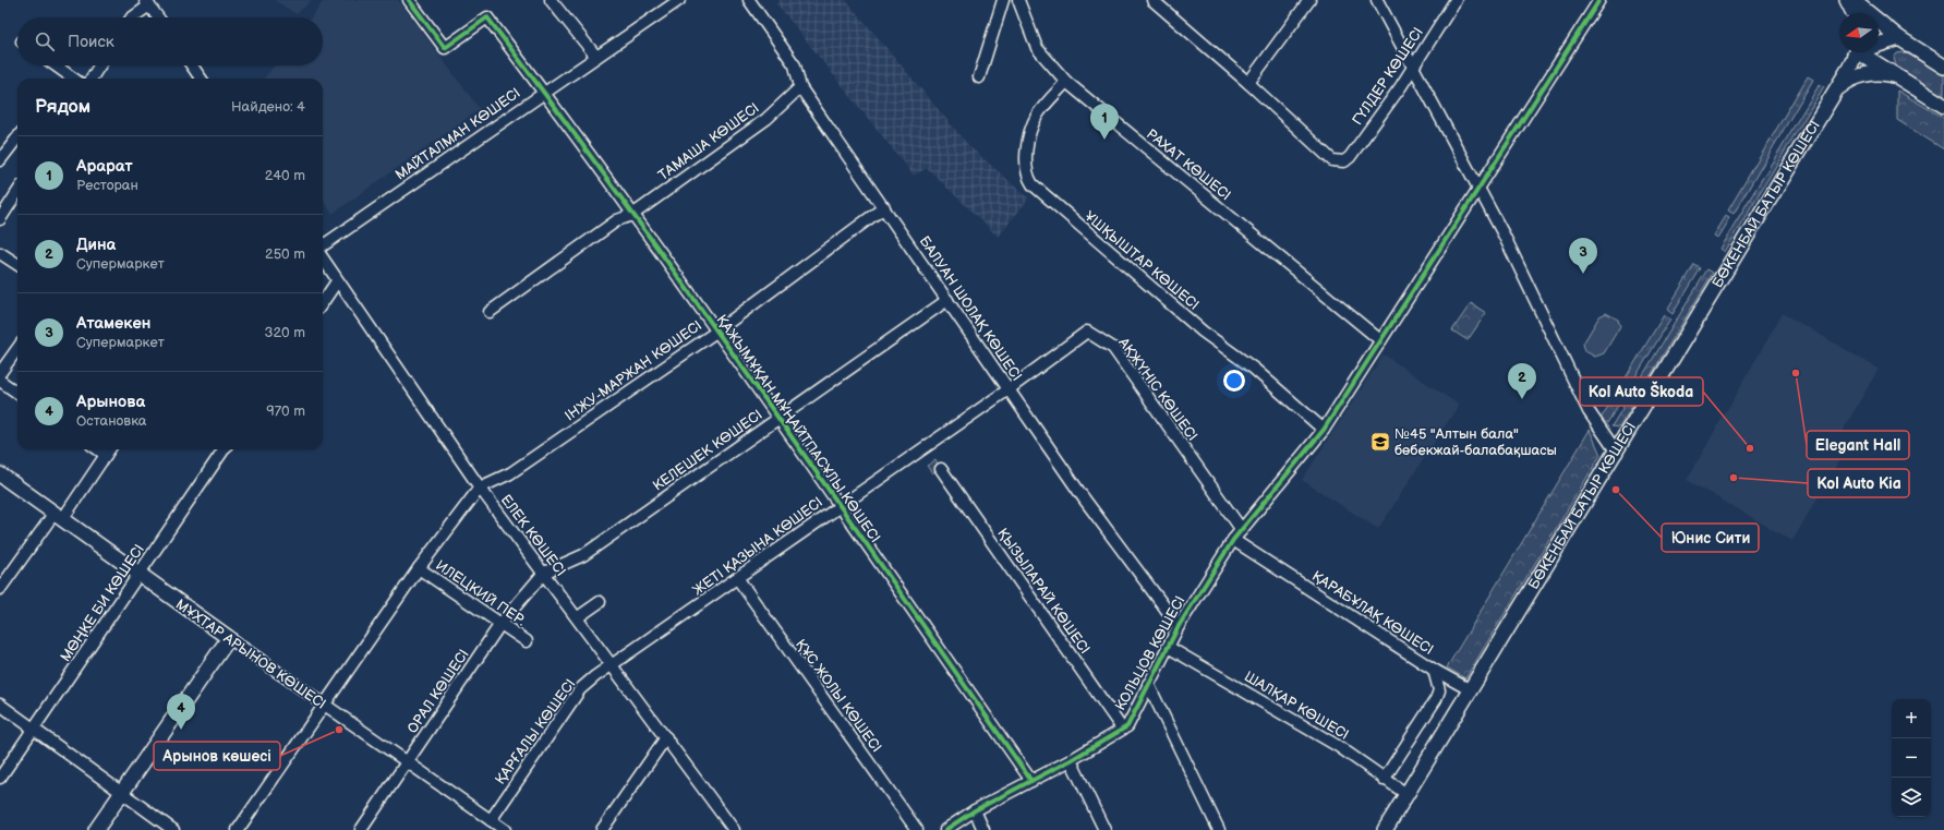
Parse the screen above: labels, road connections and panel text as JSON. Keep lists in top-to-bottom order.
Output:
{
  "streets": {
    "main road": ["БӨКЕНБАЙ БАТЫР КӨШЕСІ", "МҰХТАР АРЫНОВ КӨШЕСІ"],
    "street": [
      "ГҮЛДЕР КӨШЕСІ",
      "МАЙТАЛМАН КӨШЕСІ",
      "ТАМАША КӨШЕСІ",
      "РАХАТ КӨШЕСІ",
      "ҰШҚЫШТАР КӨШЕСІ",
      "БАЛУАН ШОЛАҚ КӨШЕСІ",
      "ІНЖУ-МАРЖАН КӨШЕСІ",
      "АҚЖҮНІС КӨШЕСІ",
      "ҚАЖЫМҰҚАН МҰҢАЙТПАСҰЛЫ КӨШЕСІ",
      "КЕЛЕШЕК КӨШЕСІ",
      "ЕЛЕК КӨШЕСІ",
      "ЖЕТІ ҚАЗЫНА КӨШЕСІ",
      "ҚЫЗЫЛАРАЙ КӨШЕСІ",
      "ИЛЕЦКИЙ ПЕР.",
      "МӨҢКЕ БИ КӨШЕСІ",
      "ҚАРАБҰЛАҚ КӨШЕСІ",
      "КОЛЬЦОВ КӨШЕСІ",
      "ОРАЛ КӨШЕСІ",
      "ҚҰС ЖОЛЫ КӨШЕСІ",
      "ШАЛҚАР КӨШЕСІ",
      "ҚАРҒАЛЫ КӨШЕСІ"
    ]
  },
  "crossings": [
    ["МАЙТАЛМАН КӨШЕСІ", "ҚАЖЫМҰҚАН МҰҢАЙТПАСҰЛЫ КӨШЕСІ"],
    ["ТАМАША КӨШЕСІ", "БАЛУАН ШОЛАҚ КӨШЕСІ"],
    ["ТАМАША КӨШЕСІ", "ҚАЖЫМҰҚАН МҰҢАЙТПАСҰЛЫ КӨШЕСІ"],
    ["РАХАТ КӨШЕСІ", "ҰШҚЫШТАР КӨШЕСІ"],
    ["РАХАТ КӨШЕСІ", "КОЛЬЦОВ КӨШЕСІ"],
    ["БӨКЕНБАЙ БАТЫР КӨШЕСІ", "ШАЛҚАР КӨШЕСІ"],
    ["ҰШҚЫШТАР КӨШЕСІ", "КОЛЬЦОВ КӨШЕСІ"],
    ["БАЛУАН ШОЛАҚ КӨШЕСІ", "ІНЖУ-МАРЖАН КӨШЕСІ"],
    ["БАЛУАН ШОЛАҚ КӨШЕСІ", "АҚЖҮНІС КӨШЕСІ"],
    ["БАЛУАН ШОЛАҚ КӨШЕСІ", "КЕЛЕШЕК КӨШЕСІ"],
    ["БАЛУАН ШОЛАҚ КӨШЕСІ", "ЖЕТІ ҚАЗЫНА КӨШЕСІ"],
    ["БАЛУАН ШОЛАҚ КӨШЕСІ", "КОЛЬЦОВ КӨШЕСІ"],
    ["ІНЖУ-МАРЖАН КӨШЕСІ", "ҚАЖЫМҰҚАН МҰҢАЙТПАСҰЛЫ КӨШЕСІ"],
    ["ІНЖУ-МАРЖАН КӨШЕСІ", "ЕЛЕК КӨШЕСІ"],
    ["АҚЖҮНІС КӨШЕСІ", "ЖЕТІ ҚАЗЫНА КӨШЕСІ"],
    ["АҚЖҮНІС КӨШЕСІ", "КОЛЬЦОВ КӨШЕСІ"],
    ["ҚАЖЫМҰҚАН МҰҢАЙТПАСҰЛЫ КӨШЕСІ", "КЕЛЕШЕК КӨШЕСІ"],
    ["ҚАЖЫМҰҚАН МҰҢАЙТПАСҰЛЫ КӨШЕСІ", "ЖЕТІ ҚАЗЫНА КӨШЕСІ"],
    ["ҚАЖЫМҰҚАН МҰҢАЙТПАСҰЛЫ КӨШЕСІ", "КОЛЬЦОВ КӨШЕСІ"],
    ["КЕЛЕШЕК КӨШЕСІ", "ЕЛЕК КӨШЕСІ"],
    ["КЕЛЕШЕК КӨШЕСІ", "ОРАЛ КӨШЕСІ"],
    ["ЕЛЕК КӨШЕСІ", "ЖЕТІ ҚАЗЫНА КӨШЕСІ"],
    ["ЕЛЕК КӨШЕСІ", "ОРАЛ КӨШЕСІ"],
    ["ЕЛЕК КӨШЕСІ", "ҚАРҒАЛЫ КӨШЕСІ"],
    ["ЖЕТІ ҚАЗЫНА КӨШЕСІ", "ҚҰС ЖОЛЫ КӨШЕСІ"],
    ["ЖЕТІ ҚАЗЫНА КӨШЕСІ", "ҚАРҒАЛЫ КӨШЕСІ"],
    ["ҚЫЗЫЛАРАЙ КӨШЕСІ", "КОЛЬЦОВ КӨШЕСІ"],
    ["ИЛЕЦКИЙ ПЕР.", "ОРАЛ КӨШЕСІ"],
    ["МӨҢКЕ БИ КӨШЕСІ", "МҰХТАР АРЫНОВ КӨШЕСІ"],
    ["ҚАРАБҰЛАҚ КӨШЕСІ", "КОЛЬЦОВ КӨШЕСІ"],
    ["ҚАРАБҰЛАҚ КӨШЕСІ", "ШАЛҚАР КӨШЕСІ"],
    ["КОЛЬЦОВ КӨШЕСІ", "ШАЛҚАР КӨШЕСІ"],
    ["МҰХТАР АРЫНОВ КӨШЕСІ", "ОРАЛ КӨШЕСІ"],
    ["МҰХТАР АРЫНОВ КӨШЕСІ", "ҚАРҒАЛЫ КӨШЕСІ"]
  ],
  "places": {
    "other": [
      "Elegant Hall",
      "Kol Auto Škoda",
      "Kol Auto Kia",
      "Юнис Сити",
      "Арынов көшесі"
    ],
    "school or university": ["№45 \"Алтын бала\" бөбекжай-балабақшасы"]
  },
  "north": "left",
  "page": {
    "search": "Поиск",
    "heading": ["Рядом", "Найдено: 4"],
    "pins": [
      "1",
      "3",
      "2",
      "4"
    ],
    "list": [
      {
        "mark": "1",
        "name": "Арарат",
        "note": "Ресторан",
        "value": "240 m"
      },
      {
        "mark": "2",
        "name": "Дина",
        "note": "Супермаркет",
        "value": "250 m"
      },
      {
        "mark": "3",
        "name": "Атамекен",
        "note": "Супермаркет",
        "value": "320 m"
      },
      {
        "mark": "4",
        "name": "Арынова",
        "note": "Остановка",
        "value": "970 m"
      }
    ],
    "map_buttons": ["+", "−"]
  }
}
